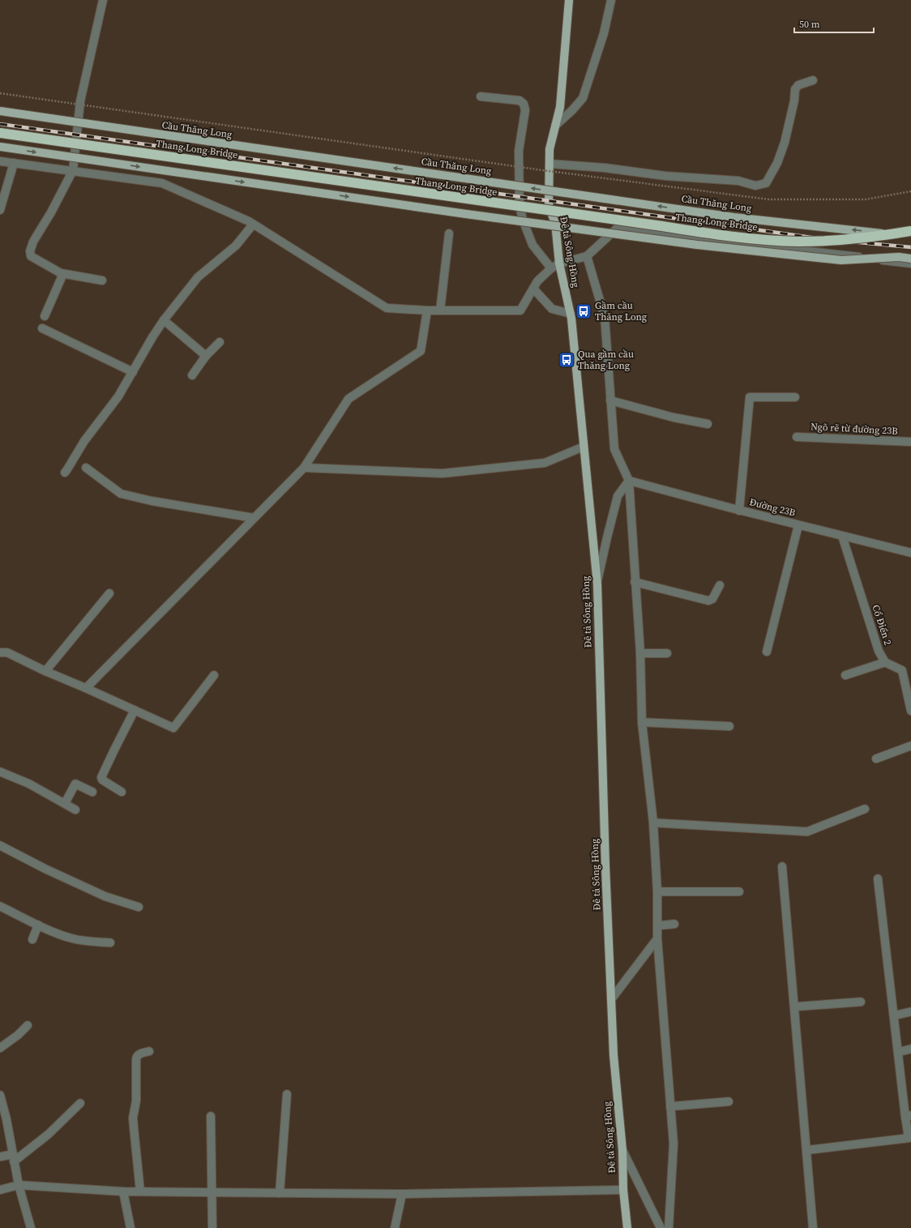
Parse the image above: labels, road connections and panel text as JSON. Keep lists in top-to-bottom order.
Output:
{
  "streets": {
    "highway": ["Thang Long Bridge"],
    "main road": ["Cầu Thăng Long", "Đê tả Sông Hồng"],
    "street": ["Ngõ rẽ từ đường 23B", "Đường 23B", "Cổ Điển 2"]
  },
  "crossings": [
    ["Đường 23B", "Cổ Điển 2"]
  ],
  "places": {
    "bus stop": ["Gầm cầu Thăng Long", "Qua gầm cầu Thăng Long"]
  },
  "scale_bar": "50 m"
}
